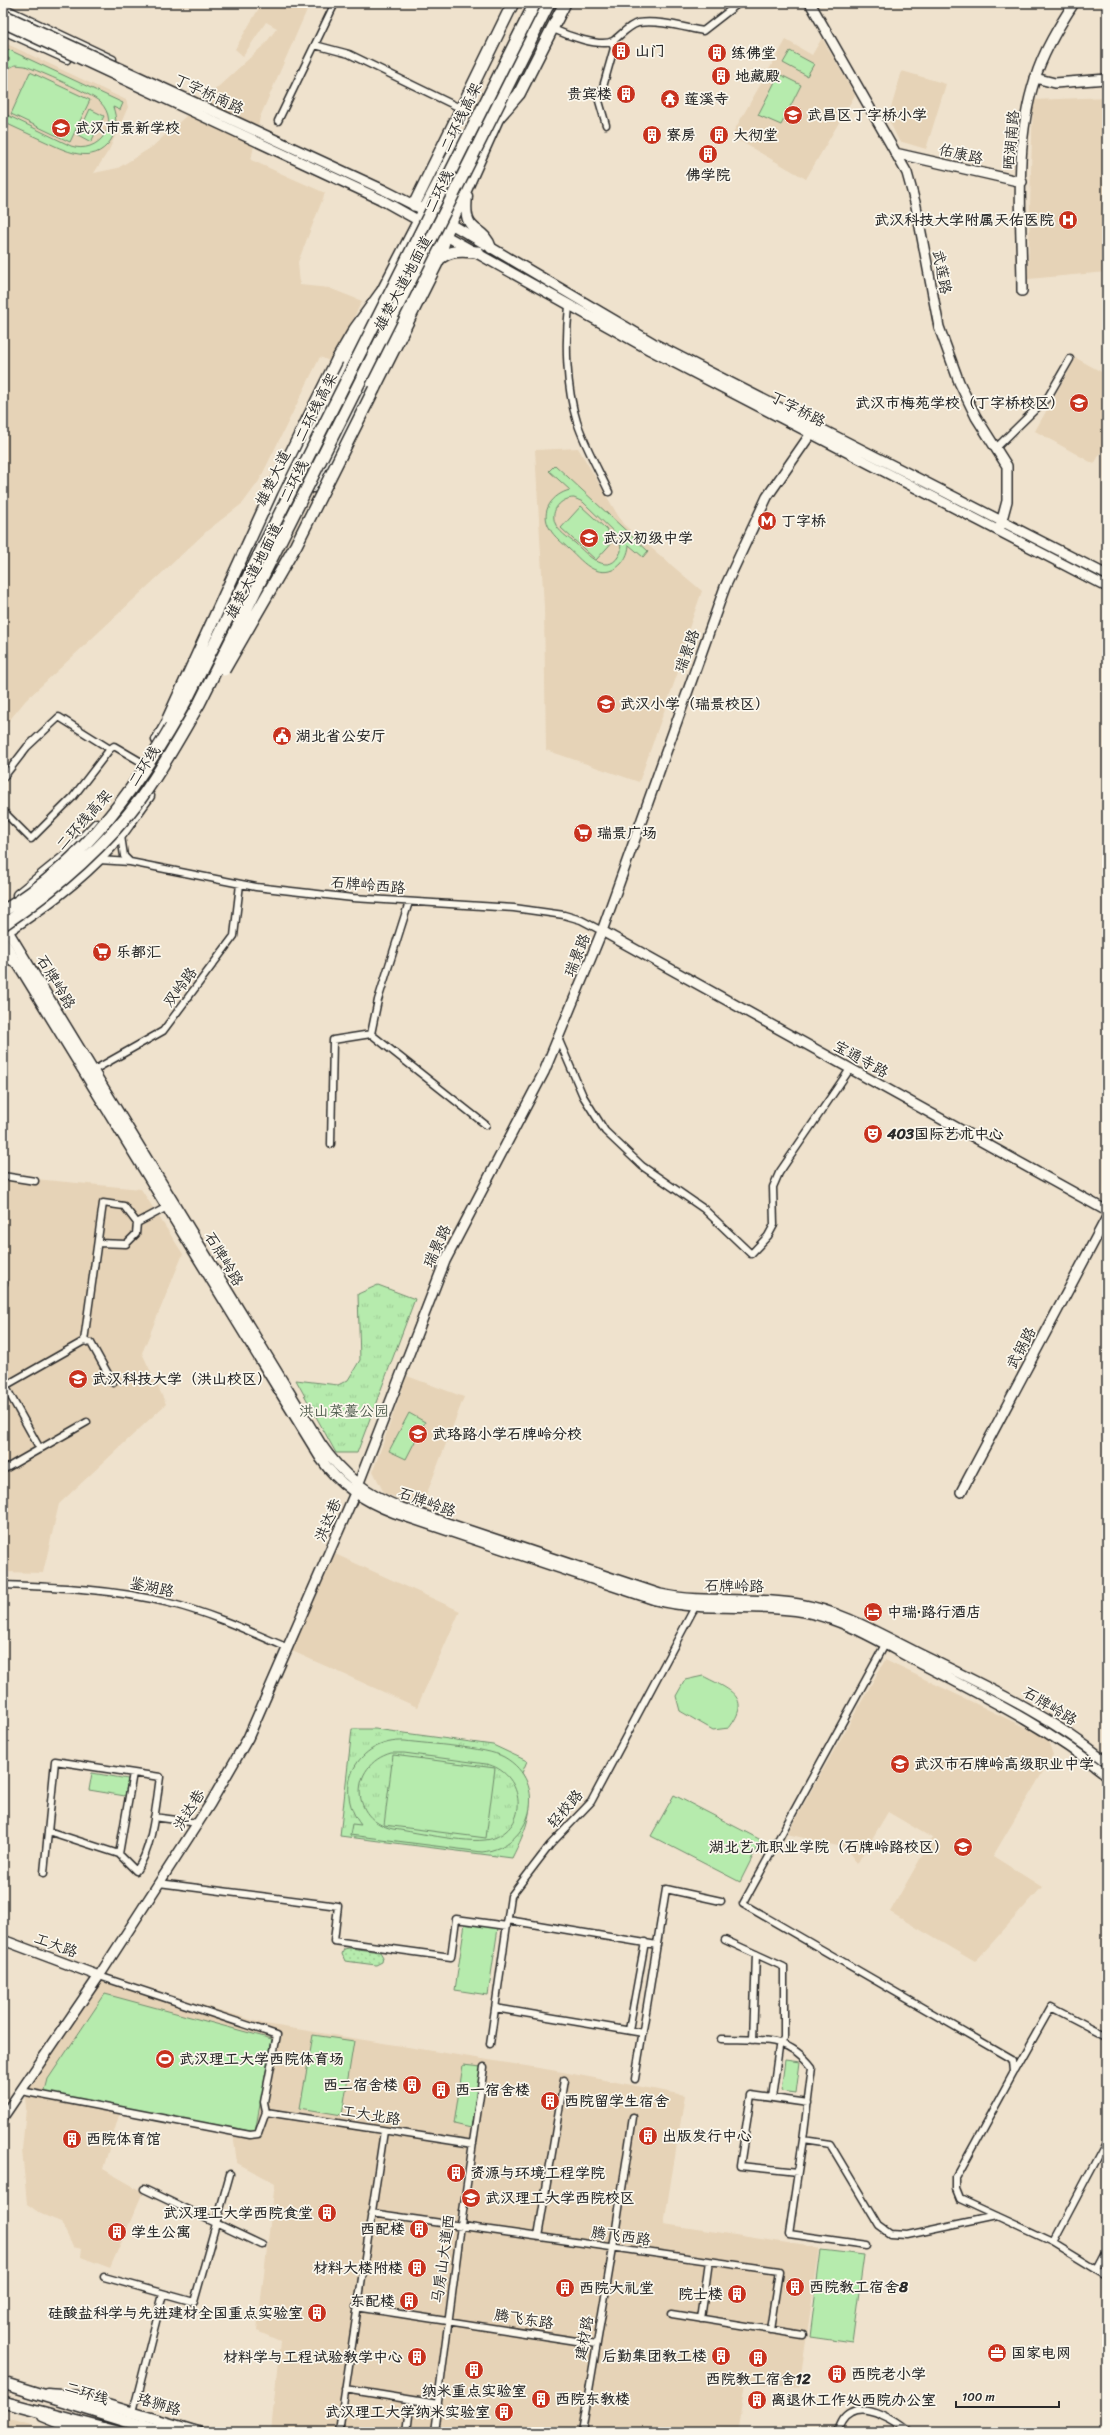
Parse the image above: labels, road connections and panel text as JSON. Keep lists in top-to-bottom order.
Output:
{
  "streets": {
    "highway": ["二环线高架", "二环线"],
    "main road": [
      "丁字桥南路",
      "晒湖南路",
      "佑康路",
      "武莲路",
      "雄楚大道地面道",
      "丁字桥路",
      "雄楚大道",
      "瑞景路",
      "石牌岭路",
      "宝通寺路",
      "武锅路",
      "洪达巷",
      "工大路",
      "珞狮路"
    ],
    "street": [
      "石牌岭西路",
      "双岭路",
      "鉴湖路",
      "轻校路",
      "工大北路",
      "腾飞西路",
      "马房山大道西",
      "腾飞东路",
      "建材路"
    ]
  },
  "crossings": [
    ["丁字桥南路", "雄楚大道地面道"],
    ["丁字桥南路", "丁字桥路"],
    ["丁字桥南路", "雄楚大道"],
    ["晒湖南路", "佑康路"],
    ["佑康路", "武莲路"],
    ["二环线", "雄楚大道地面道"],
    ["二环线", "石牌岭路"],
    ["二环线", "珞狮路"],
    ["武莲路", "丁字桥路"],
    ["雄楚大道地面道", "丁字桥路"],
    ["雄楚大道地面道", "石牌岭西路"],
    ["雄楚大道地面道", "石牌岭路"],
    ["丁字桥路", "瑞景路"],
    ["瑞景路", "石牌岭西路"],
    ["瑞景路", "石牌岭路"],
    ["瑞景路", "宝通寺路"],
    ["瑞景路", "洪达巷"],
    ["石牌岭西路", "双岭路"],
    ["石牌岭西路", "宝通寺路"],
    ["石牌岭路", "双岭路"],
    ["石牌岭路", "洪达巷"],
    ["石牌岭路", "轻校路"],
    ["洪达巷", "鉴湖路"],
    ["洪达巷", "工大路"],
    ["工大北路", "马房山大道西"],
    ["腾飞西路", "马房山大道西"],
    ["腾飞西路", "建材路"],
    ["马房山大道西", "腾飞东路"],
    ["腾飞东路", "建材路"]
  ],
  "parks": ["洪山菜薹公园"],
  "places": {
    "building": [
      "山门",
      "练佛堂",
      "地藏殿",
      "贵宾楼",
      "寮房",
      "大彻堂",
      "佛学院",
      "西二宿舍楼",
      "西一宿舍楼",
      "西院留学生宿舍",
      "出版发行中心",
      "西院体育馆",
      "资源与环境工程学院",
      "武汉理工大学西院食堂",
      "西配楼",
      "学生公寓",
      "材料大楼附楼",
      "西院教工宿舍8",
      "西院大礼堂",
      "院士楼",
      "东配楼",
      "硅酸盐科学与先进建材全国重点实验室",
      "后勤集团教工楼",
      "材料学与工程试验教学中心",
      "西院教工宿舍12",
      "纳米重点实验室",
      "西院老小学",
      "西院东教楼",
      "离退休工作处西院办公室",
      "武汉理工大学纳米实验室"
    ],
    "temple": ["莲溪寺"],
    "school or university": [
      "武昌区丁字桥小学",
      "武汉市景新学校",
      "武汉市梅苑学校（丁字桥校区）",
      "武汉初级中学",
      "武汉小学（瑞景校区）",
      "武汉科技大学（洪山校区）",
      "武珞路小学石牌岭分校",
      "武汉市石牌岭高级职业中学",
      "湖北艺术职业学院（石牌岭路校区）",
      "武汉理工大学西院校区"
    ],
    "hospital": ["武汉科技大学附属天佑医院"],
    "metro station": ["丁字桥"],
    "public building": ["湖北省公安厅"],
    "supermarket": ["瑞景广场", "乐都汇"],
    "theatre": ["403国际艺术中心"],
    "hotel": ["中瑞·路行酒店"],
    "sports": ["武汉理工大学西院体育场"],
    "office": ["国家电网"]
  },
  "scale_bar": "100 m"
}
